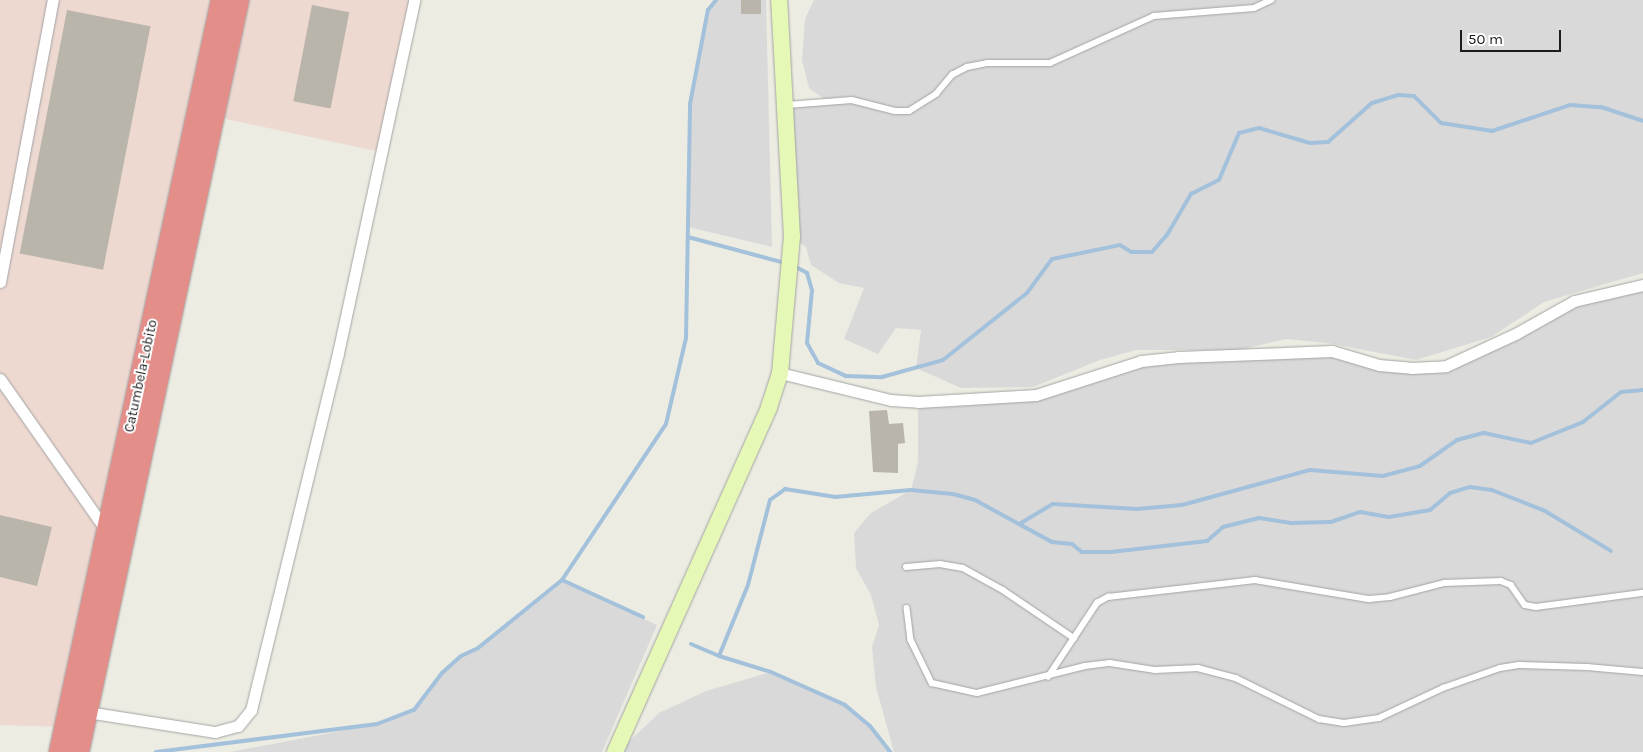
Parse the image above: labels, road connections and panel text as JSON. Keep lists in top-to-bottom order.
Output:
{
  "streets": {
    "highway": ["Catumbela-Lobito"]
  },
  "scale_bar": "50 m"
}
